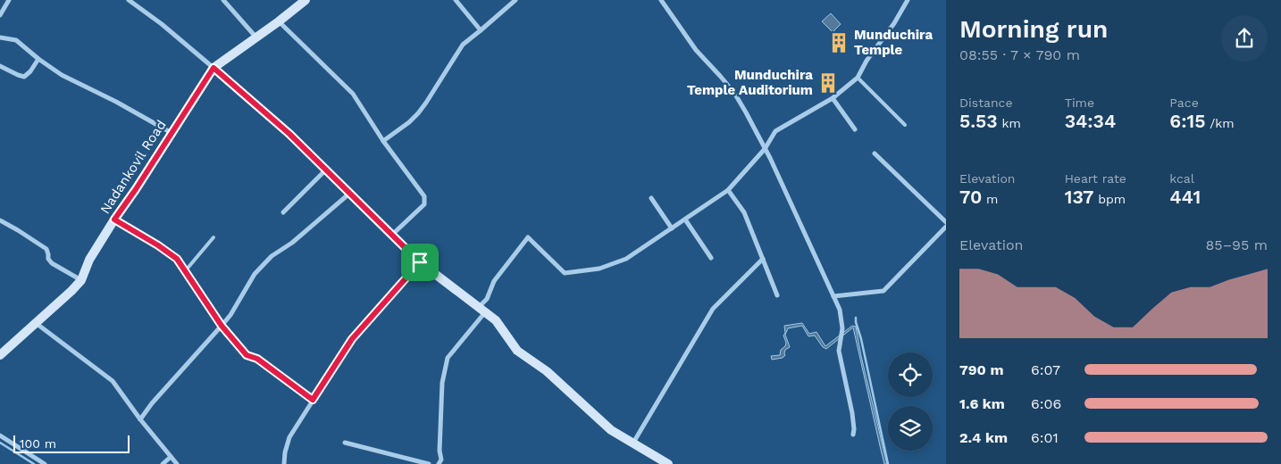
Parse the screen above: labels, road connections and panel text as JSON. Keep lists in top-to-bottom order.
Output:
{
  "streets": {
    "street": ["Nadankovil Road"]
  },
  "places": {
    "building": ["Munduchira Temple", "Munduchira Temple Auditorium"]
  },
  "scale_bar": "100 m",
  "page": {
    "heading": ["Morning run", "08:55 · 7 × 790 m"],
    "stats": [
      ["Distance", "5.53 km"],
      ["Time", "34:34"],
      ["Pace", "6:15 /km"],
      ["Elevation", "70 m"],
      ["Heart rate", "137 bpm"],
      ["kcal", "441"]
    ],
    "chart": ["Elevation", "85–95 m"],
    "list": [
      {
        "name": "790 m",
        "note": "6:07"
      },
      {
        "name": "1.6 km",
        "note": "6:06"
      },
      {
        "name": "2.4 km",
        "note": "6:01"
      }
    ],
    "scale": "100 m"
  }
}
